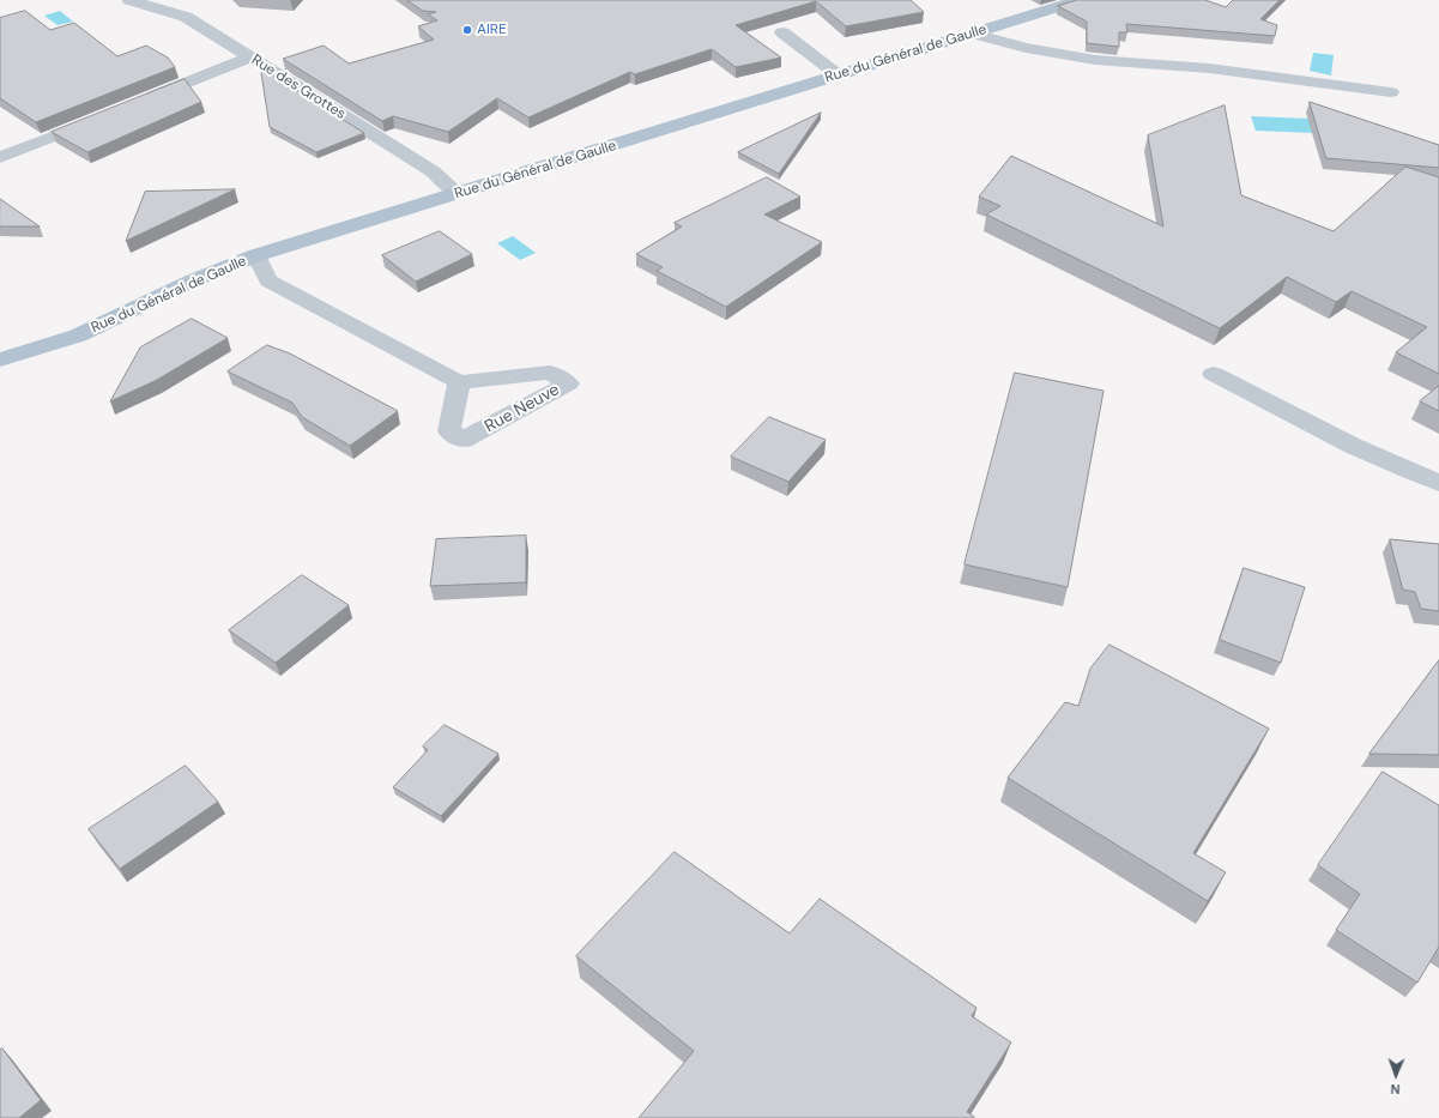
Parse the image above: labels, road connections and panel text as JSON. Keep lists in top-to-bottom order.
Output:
{
  "streets": {
    "main road": ["Rue du Général de Gaulle"],
    "street": ["Rue des Grottes", "Rue Neuve"]
  },
  "crossings": [
    ["Rue du Général de Gaulle", "Rue des Grottes"]
  ],
  "places": ["AIRE"],
  "north": "bottom"
}
